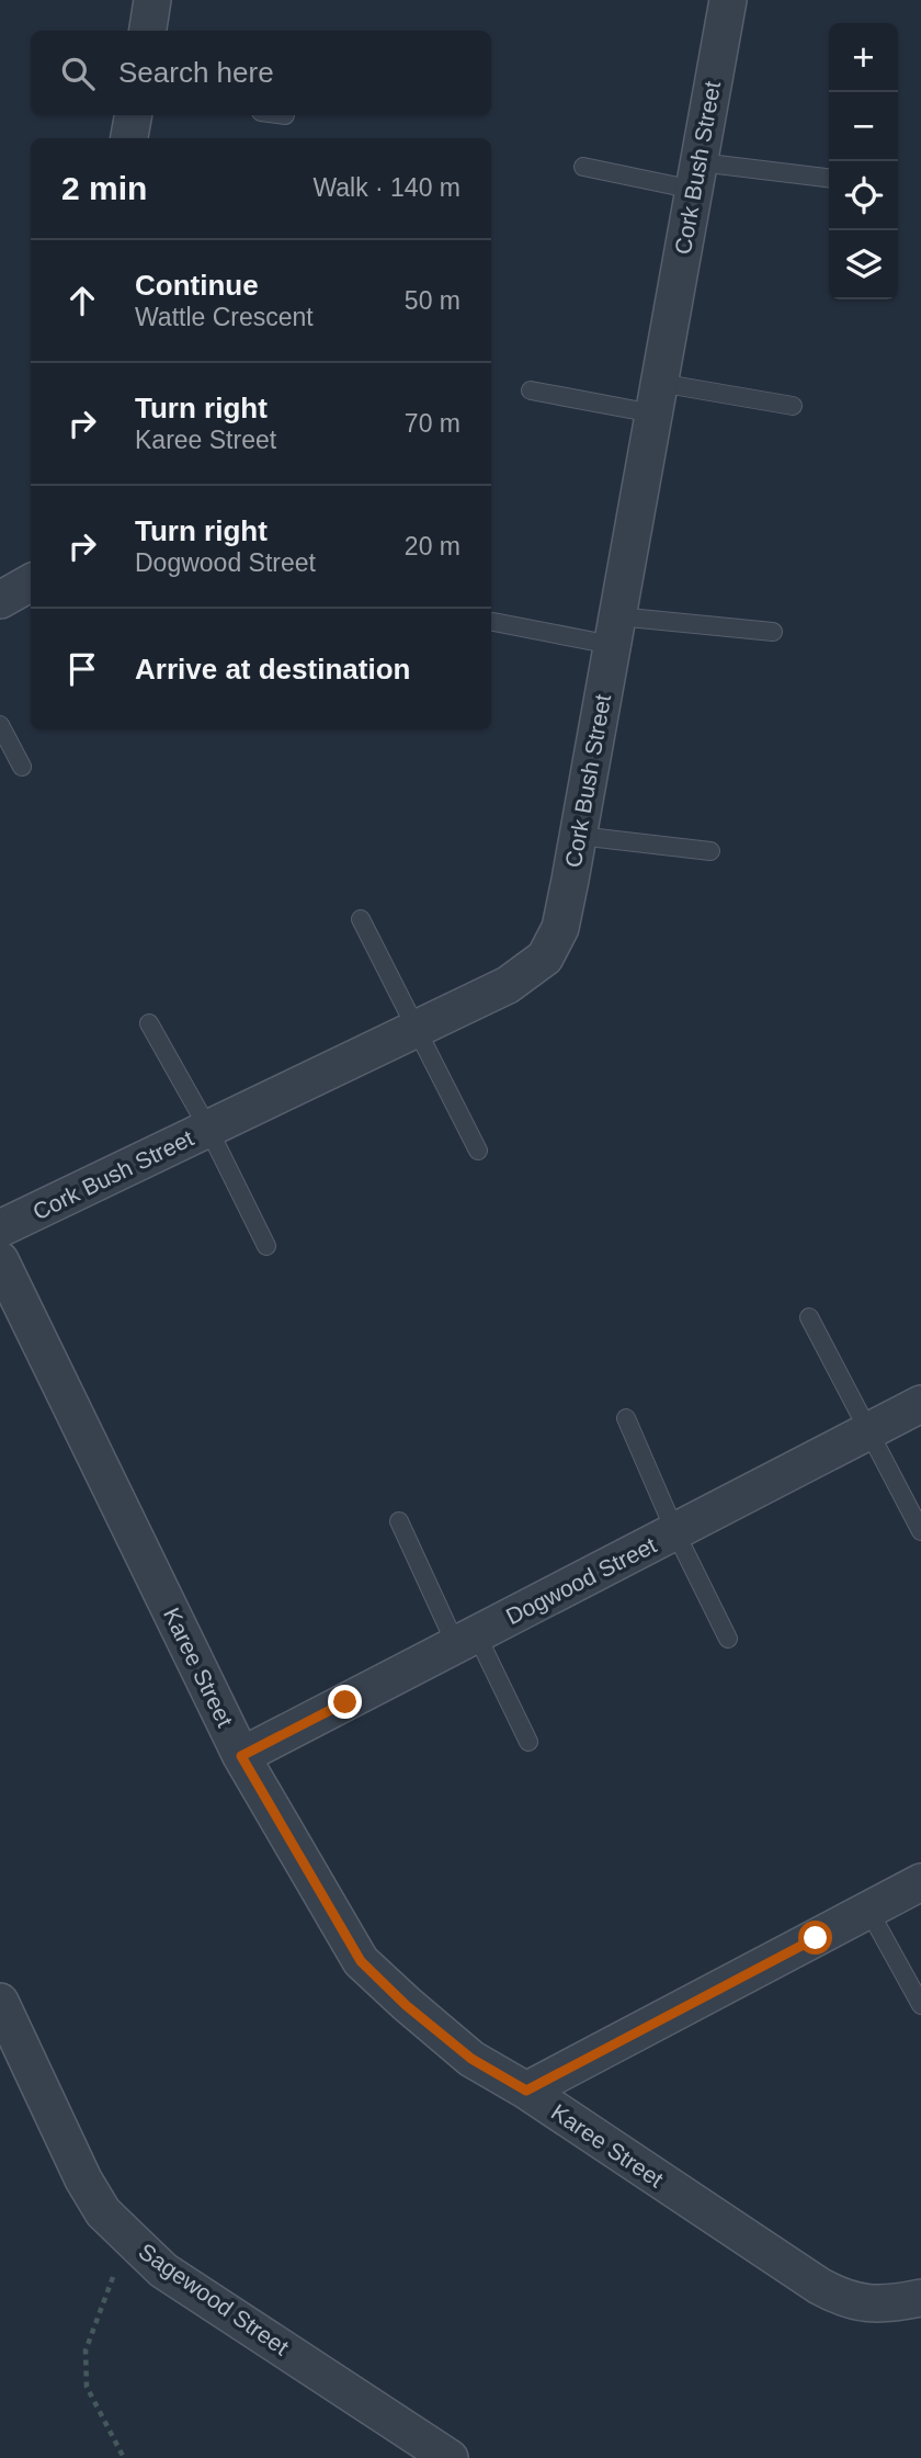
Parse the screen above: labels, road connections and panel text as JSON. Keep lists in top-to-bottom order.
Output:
{
  "streets": {
    "street": [
      "Cork Bush Street",
      "Dogwood Street",
      "Karee Street",
      "Sagewood Street"
    ]
  },
  "crossings": [
    ["Dogwood Street", "Karee Street"]
  ],
  "page": {
    "map_buttons": ["+", "−"],
    "search": "Search here",
    "heading": ["2 min", "Walk · 140 m"],
    "list": [
      ["Continue", "Wattle Crescent", "50 m"],
      ["Turn right", "Karee Street", "70 m"],
      ["Turn right", "Dogwood Street", "20 m"],
      "Arrive at destination"
    ]
  }
}
